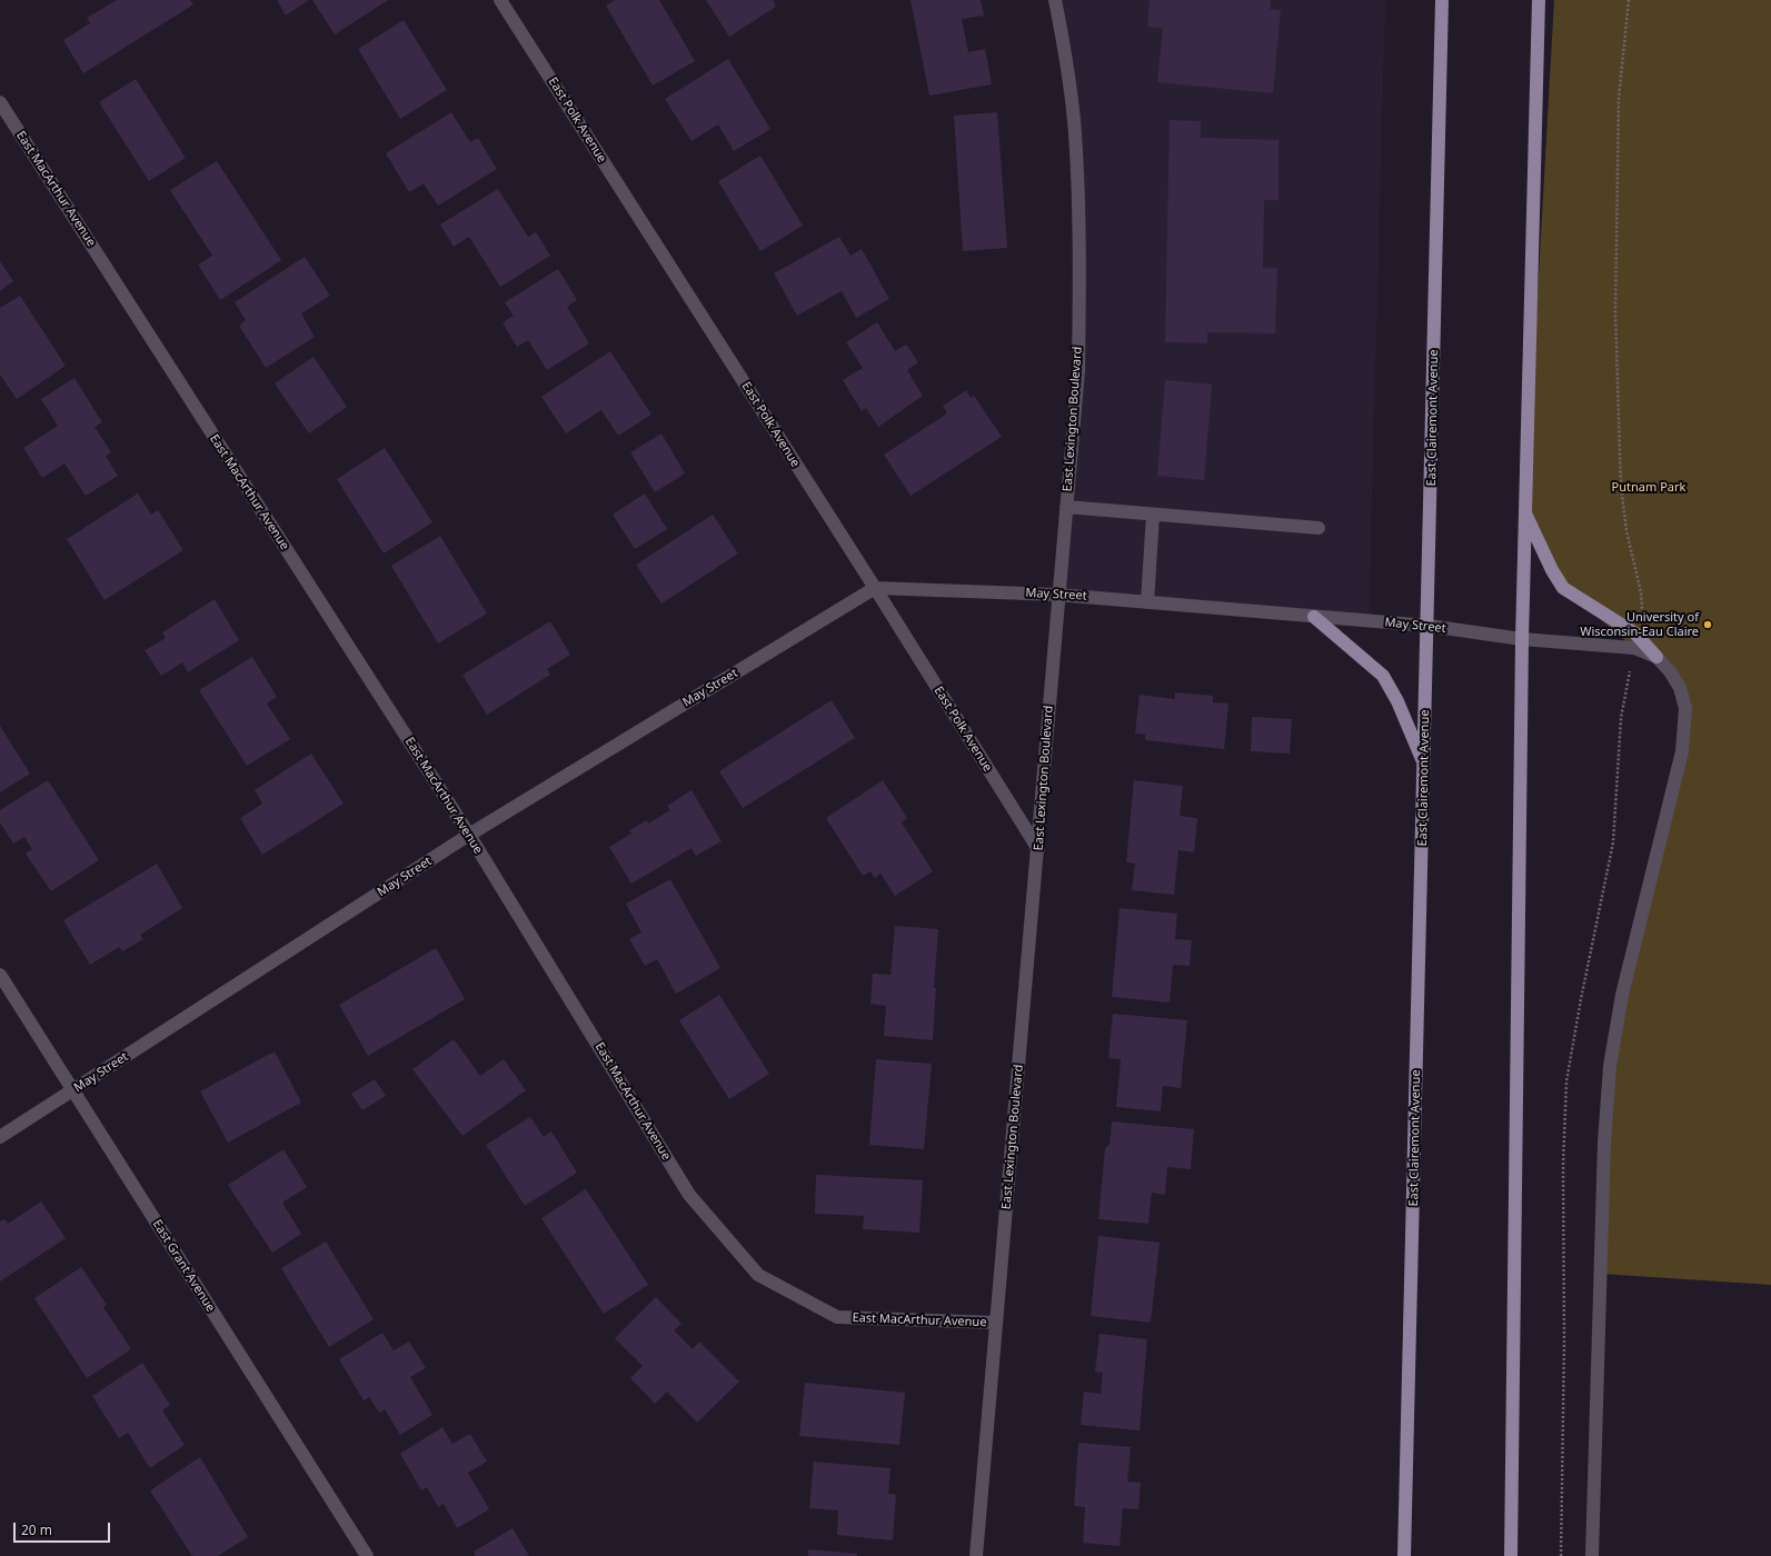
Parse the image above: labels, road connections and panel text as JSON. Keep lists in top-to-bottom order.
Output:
{
  "streets": {
    "main road": ["East Clairemont Avenue"],
    "street": [
      "East Polk Avenue",
      "East MacArthur Avenue",
      "East Lexington Boulevard",
      "May Street",
      "East Grant Avenue"
    ]
  },
  "crossings": [
    ["East Polk Avenue", "East Lexington Boulevard"],
    ["East Polk Avenue", "May Street"],
    ["East MacArthur Avenue", "East Lexington Boulevard"],
    ["East MacArthur Avenue", "May Street"],
    ["East Clairemont Avenue", "May Street"],
    ["East Lexington Boulevard", "May Street"],
    ["May Street", "East Grant Avenue"]
  ],
  "parks": ["Putnam Park"],
  "places": ["University of Wisconsin-Eau Claire"],
  "scale_bar": "20 m"
}
